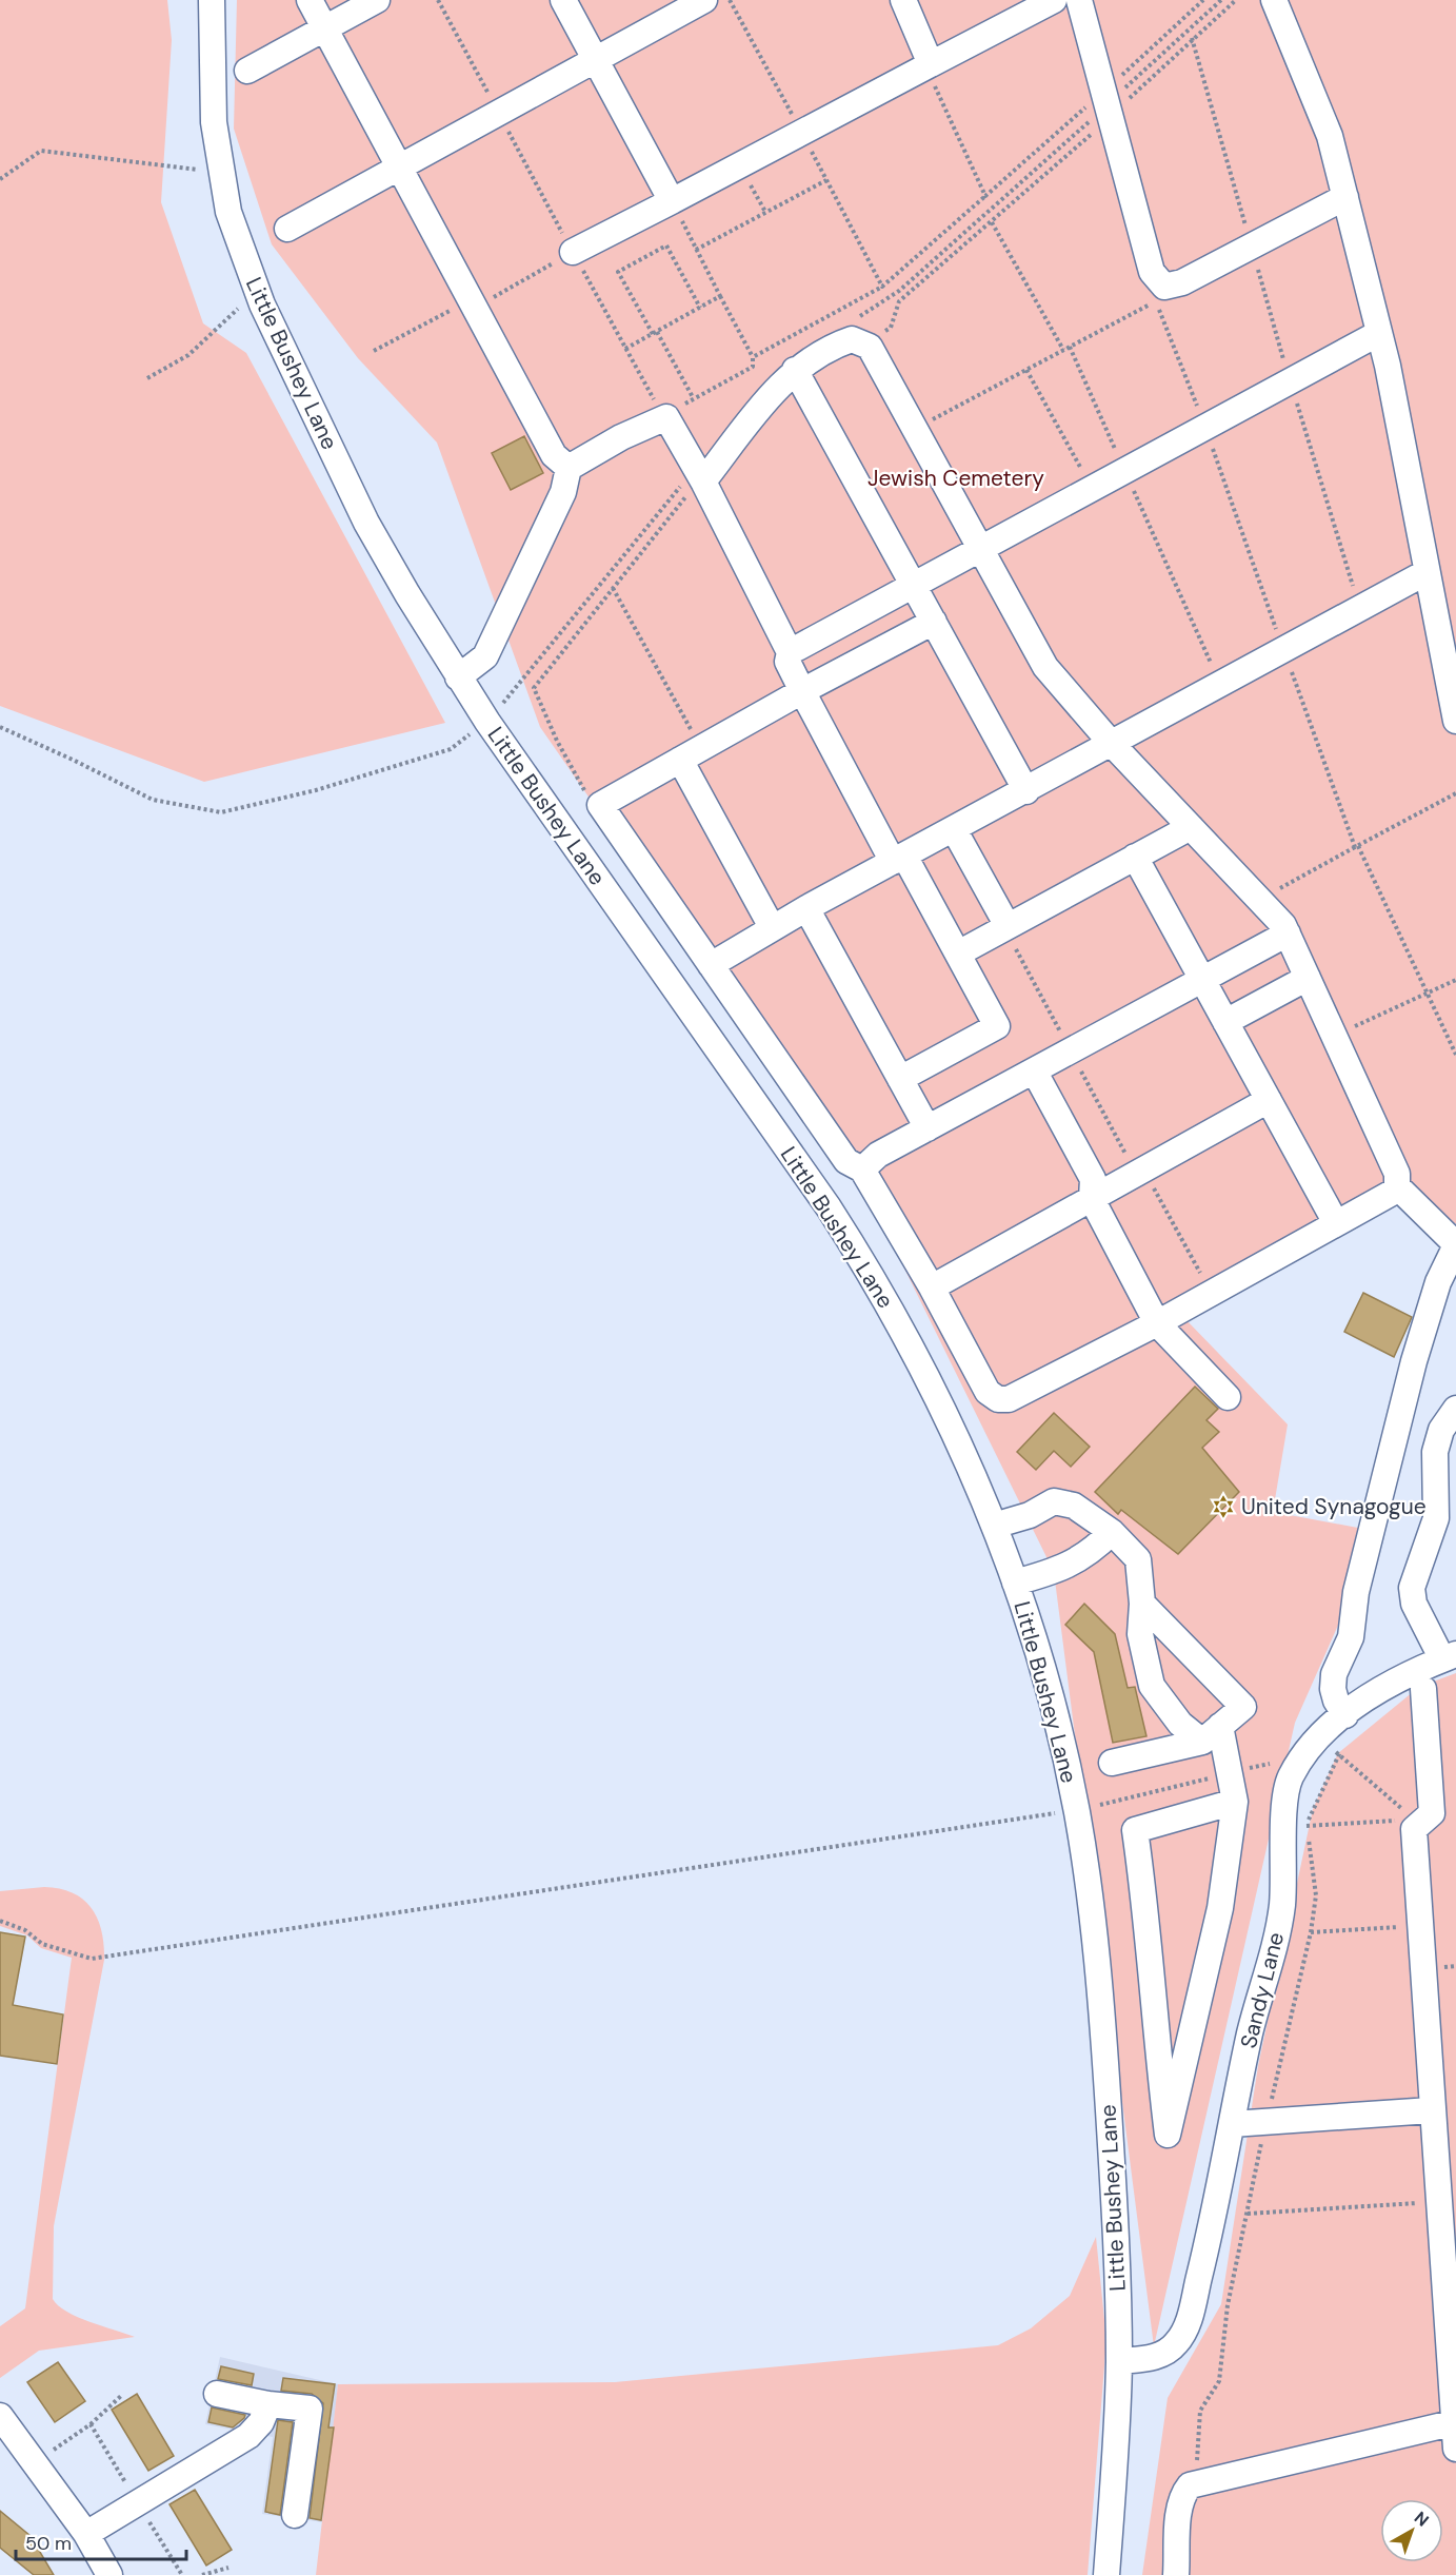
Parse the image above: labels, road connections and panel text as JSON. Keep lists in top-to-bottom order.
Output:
{
  "streets": {
    "street": ["Little Bushey Lane", "Sandy Lane"]
  },
  "crossings": [
    ["Little Bushey Lane", "Sandy Lane"]
  ],
  "parks": ["Jewish Cemetery"],
  "places": {
    "synagogue": ["United Synagogue"]
  },
  "scale_bar": "50 m",
  "north": "top right"
}
